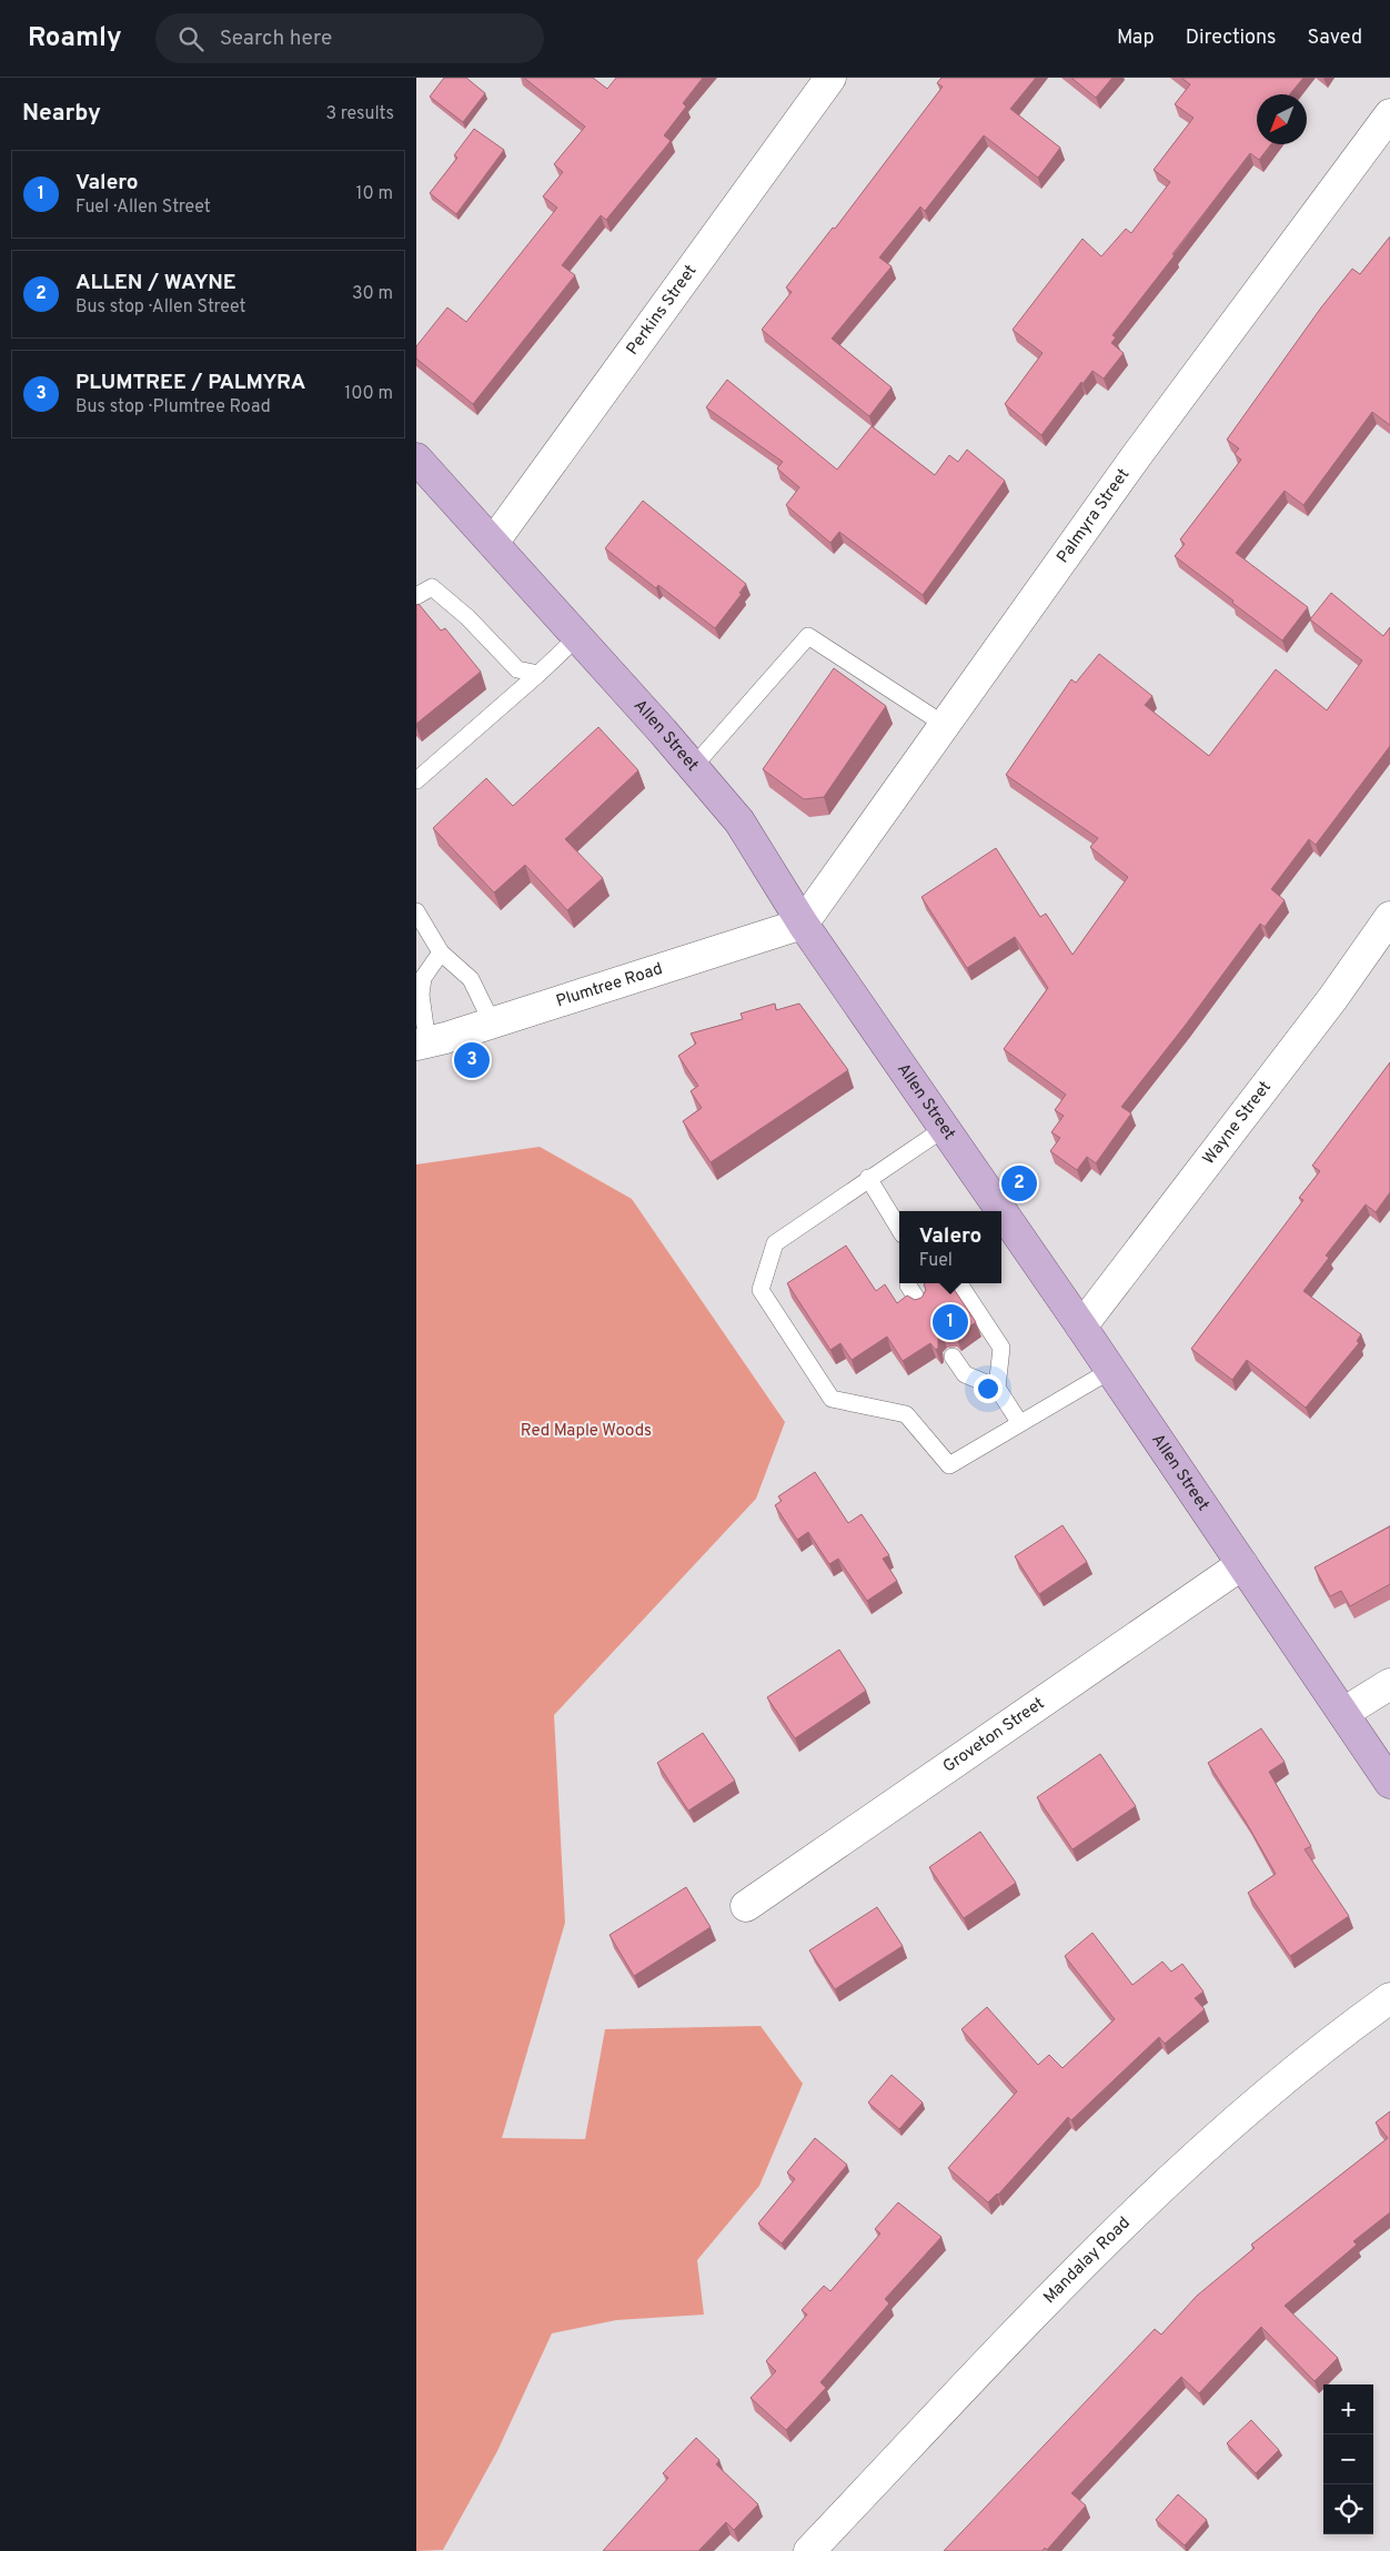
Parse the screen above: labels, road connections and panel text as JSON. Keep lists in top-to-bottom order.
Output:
{
  "streets": {
    "main road": ["Allen Street"],
    "street": [
      "Perkins Street",
      "Palmyra Street",
      "Plumtree Road",
      "Wayne Street",
      "Groveton Street",
      "Mandalay Road"
    ]
  },
  "crossings": [
    ["Perkins Street", "Allen Street"],
    ["Palmyra Street", "Allen Street"],
    ["Palmyra Street", "Plumtree Road"],
    ["Allen Street", "Plumtree Road"],
    ["Allen Street", "Wayne Street"],
    ["Allen Street", "Groveton Street"]
  ],
  "parks": ["Red Maple Woods"],
  "north": "bottom left",
  "page": {
    "header": "Roamly",
    "search": "Search here",
    "nav": ["Map", "Directions", "Saved"],
    "heading": ["Nearby", "3 results"],
    "list": [
      {
        "mark": "1",
        "name": "Valero",
        "note": "Fuel · Allen Street",
        "value": "10 m"
      },
      {
        "mark": "2",
        "name": "ALLEN / WAYNE",
        "note": "Bus stop · Allen Street",
        "value": "30 m"
      },
      {
        "mark": "3",
        "name": "PLUMTREE / PALMYRA",
        "note": "Bus stop · Plumtree Road",
        "value": "100 m"
      }
    ],
    "pins": ["3", "2", "1"],
    "popup": ["Valero", "Fuel"],
    "map_buttons": ["+", "−"]
  }
}
